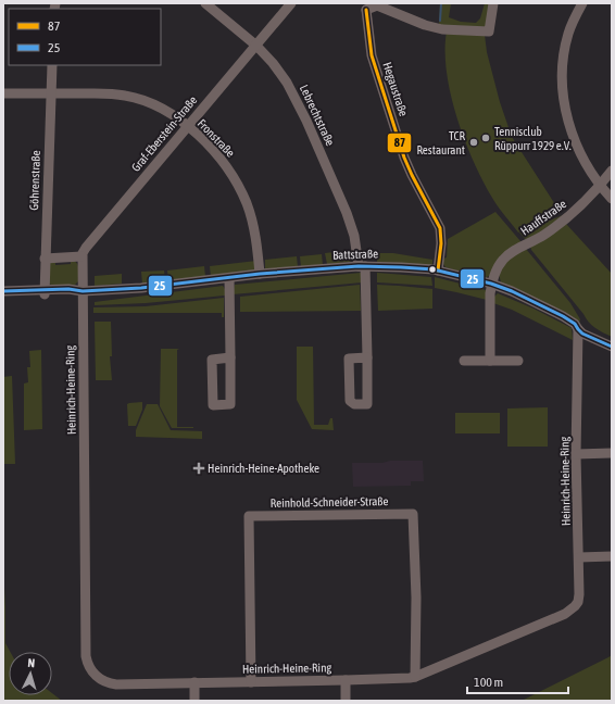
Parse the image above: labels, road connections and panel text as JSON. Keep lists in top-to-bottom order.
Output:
{
  "streets": {
    "street": [
      "Hegaustraße",
      "Lebrechtstraße",
      "Graf-Eberstein-Straße",
      "Fronstraße",
      "Göhrenstraße",
      "Hauffstraße",
      "Battstraße",
      "Heinrich-Heine-Ring",
      "Reinhold-Schneider-Straße"
    ]
  },
  "crossings": [
    ["Hegaustraße", "Battstraße"],
    ["Lebrechtstraße", "Graf-Eberstein-Straße"],
    ["Lebrechtstraße", "Battstraße"],
    ["Graf-Eberstein-Straße", "Fronstraße"],
    ["Fronstraße", "Göhrenstraße"],
    ["Fronstraße", "Battstraße"],
    ["Göhrenstraße", "Battstraße"],
    ["Hauffstraße", "Battstraße"],
    ["Battstraße", "Heinrich-Heine-Ring"],
    ["Heinrich-Heine-Ring", "Reinhold-Schneider-Straße"]
  ],
  "places": {
    "other": ["Tennisclub Rüppurr 1929 e.V.", "TCR Restaurant"],
    "health": ["Heinrich-Heine-Apotheke"]
  },
  "lines": ["transit line 87", "transit line 25"],
  "legend": ["87", "25"],
  "scale_bar": "100 m",
  "north": "top"
}
